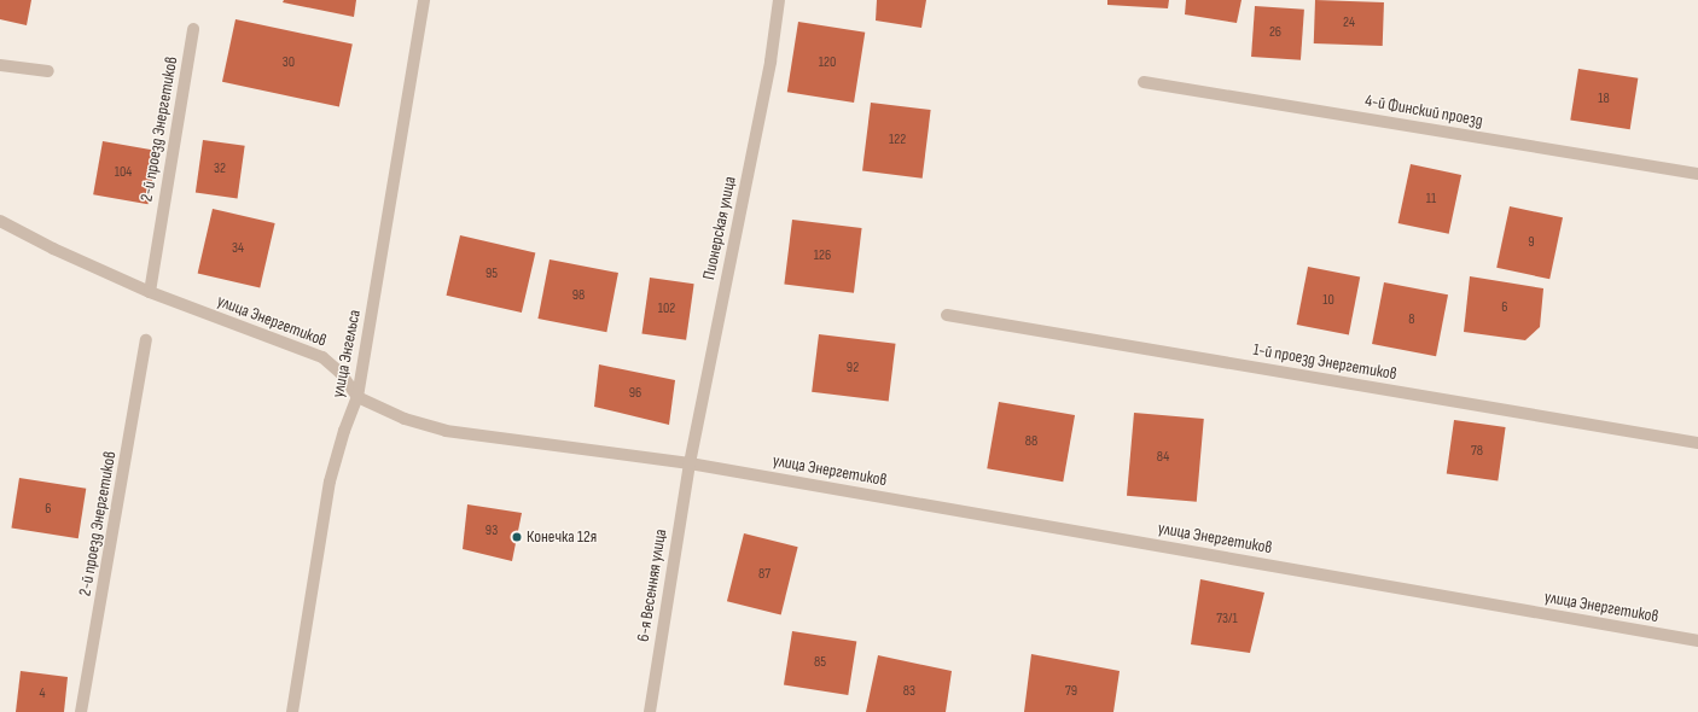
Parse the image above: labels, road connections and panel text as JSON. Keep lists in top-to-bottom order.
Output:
{
  "streets": {
    "street": [
      "4-й Финский проезд",
      "2-й проезд Энергетиков",
      "Пионерская улица",
      "улица Энергетиков",
      "улица Энгельса",
      "1-й проезд Энергетиков",
      "6-я Весенняя улица"
    ]
  },
  "crossings": [
    ["2-й проезд Энергетиков", "улица Энергетиков"],
    ["Пионерская улица", "улица Энергетиков"],
    ["Пионерская улица", "6-я Весенняя улица"],
    ["улица Энергетиков", "улица Энгельса"],
    ["улица Энергетиков", "6-я Весенняя улица"]
  ],
  "places": ["Конечка 12я"],
  "house_numbers": [
    "24",
    "26",
    "30",
    "120",
    "18",
    "122",
    "32",
    "104",
    "11",
    "9",
    "34",
    "126",
    "95",
    "98",
    "10",
    "6",
    "102",
    "8",
    "92",
    "96",
    "88",
    "78",
    "84",
    "6",
    "93",
    "87",
    "73/1",
    "85",
    "83",
    "79",
    "4"
  ]
}
